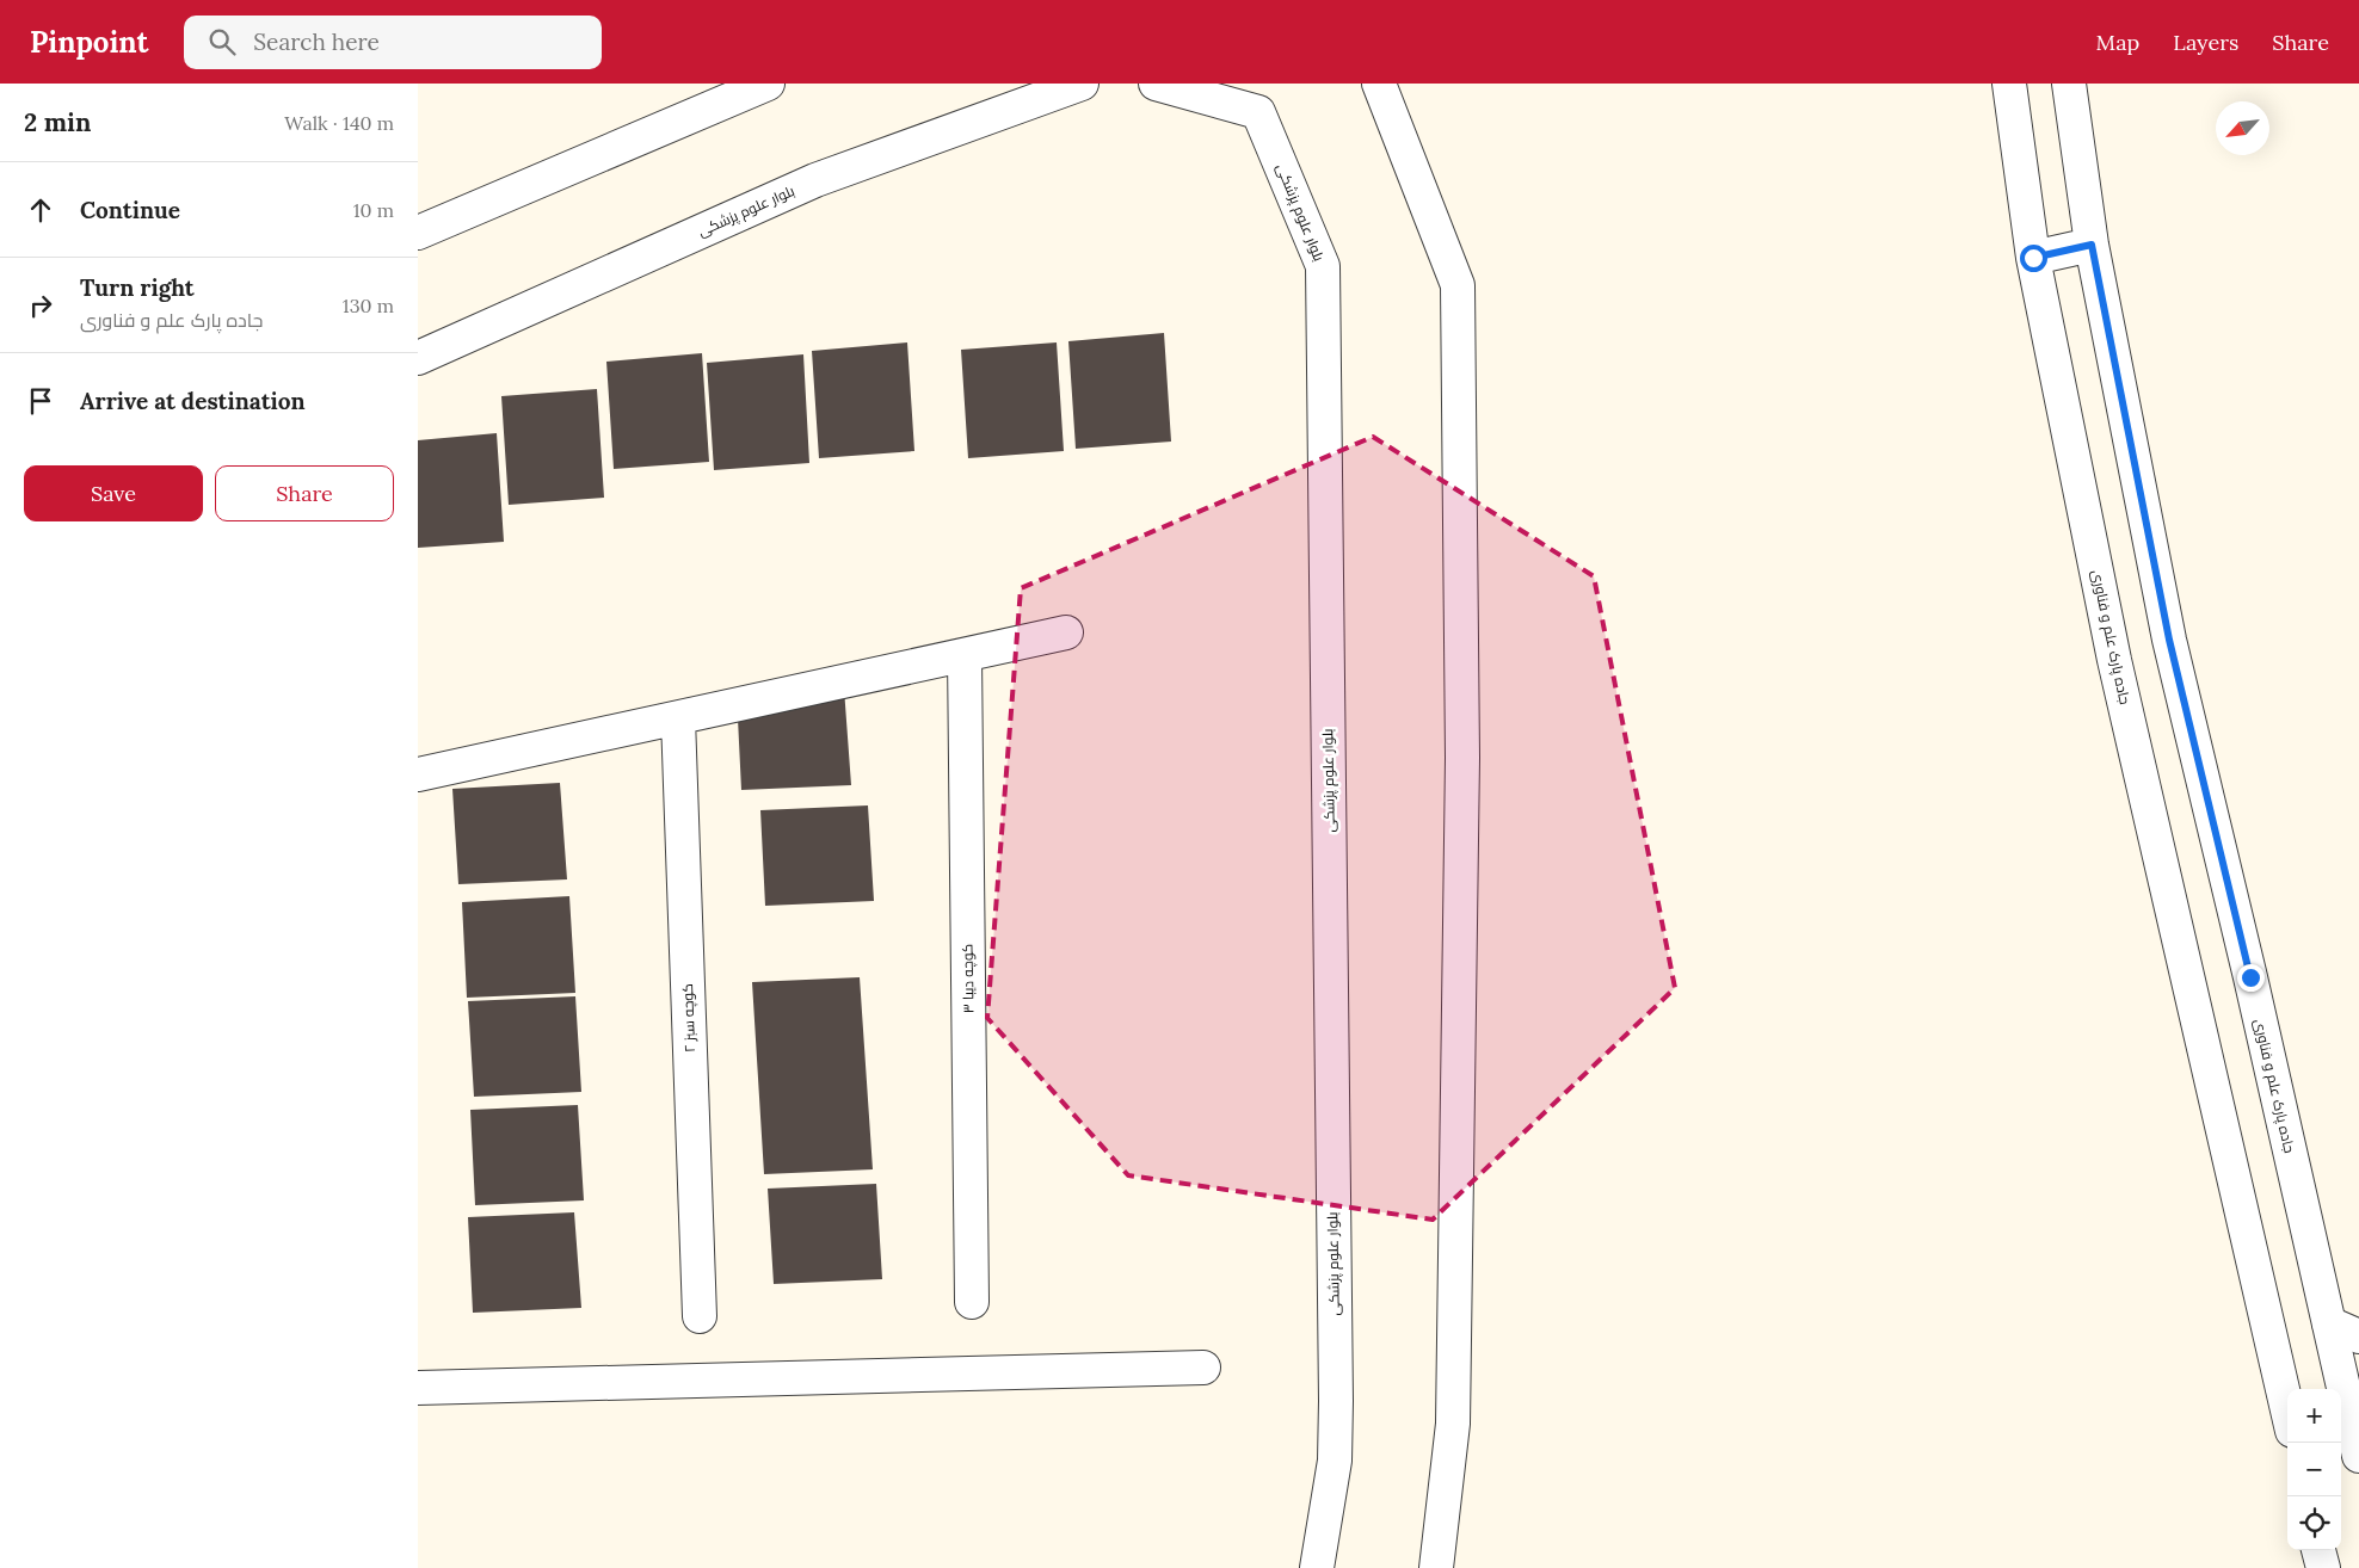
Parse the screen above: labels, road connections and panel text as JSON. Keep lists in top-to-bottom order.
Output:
{
  "streets": {
    "street": [
      "بلوار علوم پزشکی",
      "جاده پارک علم و فناوری",
      "کوچه دیبا ۳",
      "کوچه سبز ۲"
    ]
  },
  "north": "bottom left",
  "page": {
    "header": "Pinpoint",
    "search": "Search here",
    "nav": ["Map", "Layers", "Share"],
    "heading": ["2 min", "Walk · 140 m"],
    "list": [
      ["Continue", "10 m"],
      ["Turn right", "جاده پارک علم و فناوری", "130 m"],
      "Arrive at destination"
    ],
    "buttons": ["Save", "Share"],
    "map_buttons": ["+", "−"]
  }
}
